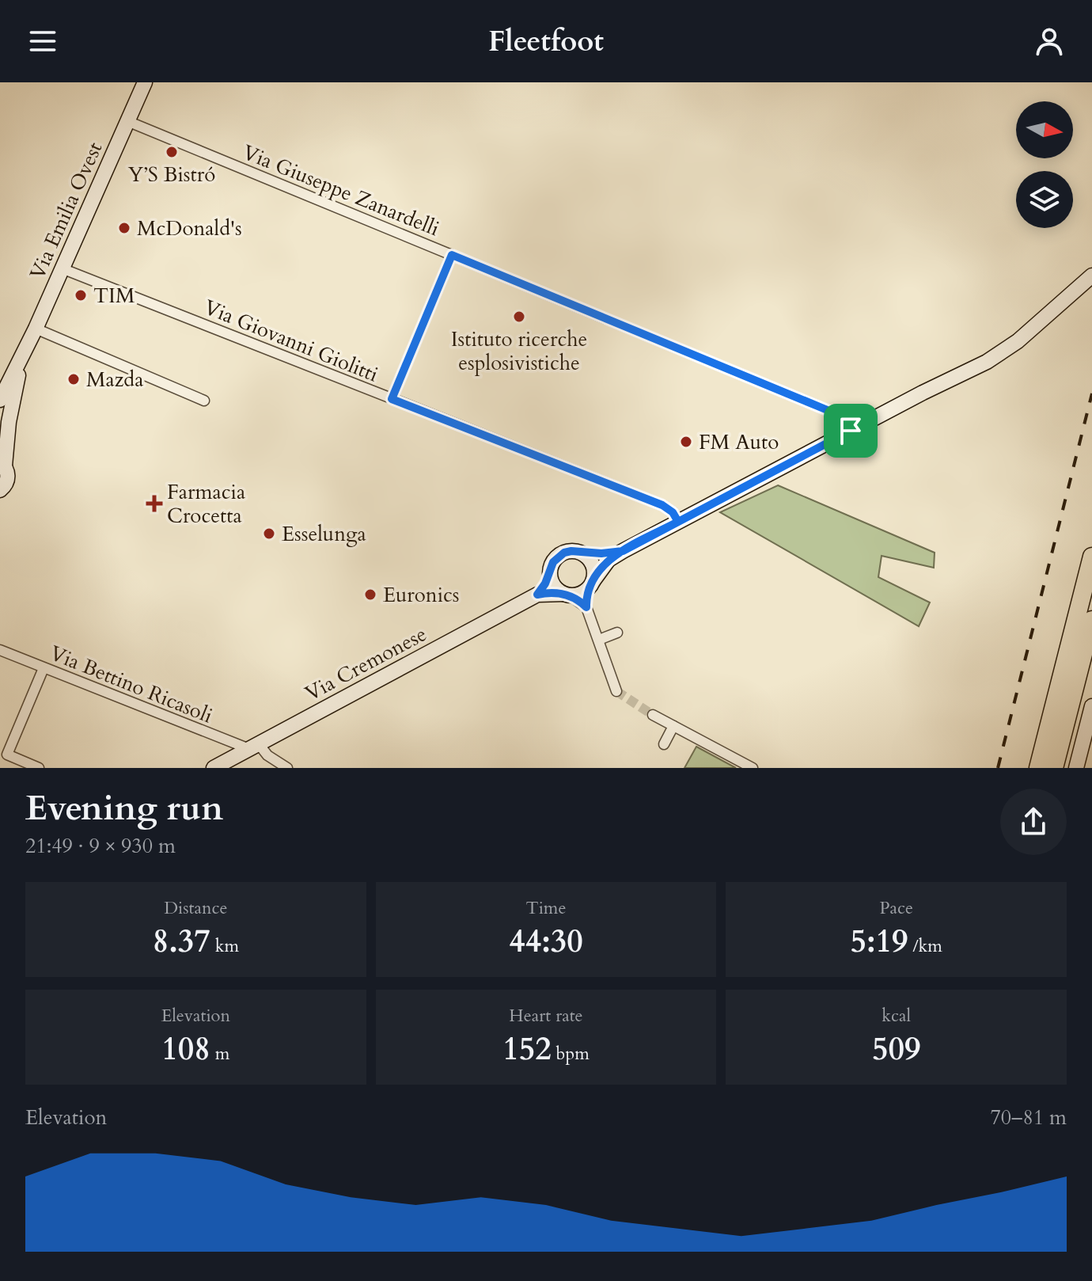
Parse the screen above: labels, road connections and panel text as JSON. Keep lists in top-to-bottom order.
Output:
{
  "streets": {
    "main road": ["Via Emilia Ovest", "Via Cremonese"],
    "street": ["Via Giuseppe Zanardelli", "Via Giovanni Giolitti", "Via Bettino Ricasoli"]
  },
  "crossings": [
    ["Via Giuseppe Zanardelli", "Via Emilia Ovest"],
    ["Via Emilia Ovest", "Via Giovanni Giolitti"],
    ["Via Cremonese", "Via Bettino Ricasoli"]
  ],
  "places": {
    "other": [
      "Y’S Bistró",
      "McDonald's",
      "TIM",
      "Istituto ricerche esplosivistiche",
      "Mazda",
      "FM Auto",
      "Esselunga",
      "Euronics"
    ],
    "health": ["Farmacia Crocetta"]
  },
  "north": "right",
  "page": {
    "header": "Fleetfoot",
    "heading": ["Evening run", "21:49 · 9 × 930 m"],
    "stats": [
      ["Distance", "8.37 km"],
      ["Time", "44:30"],
      ["Pace", "5:19 /km"],
      ["Elevation", "108 m"],
      ["Heart rate", "152 bpm"],
      ["kcal", "509"]
    ],
    "chart": ["Elevation", "70–81 m"]
  }
}
